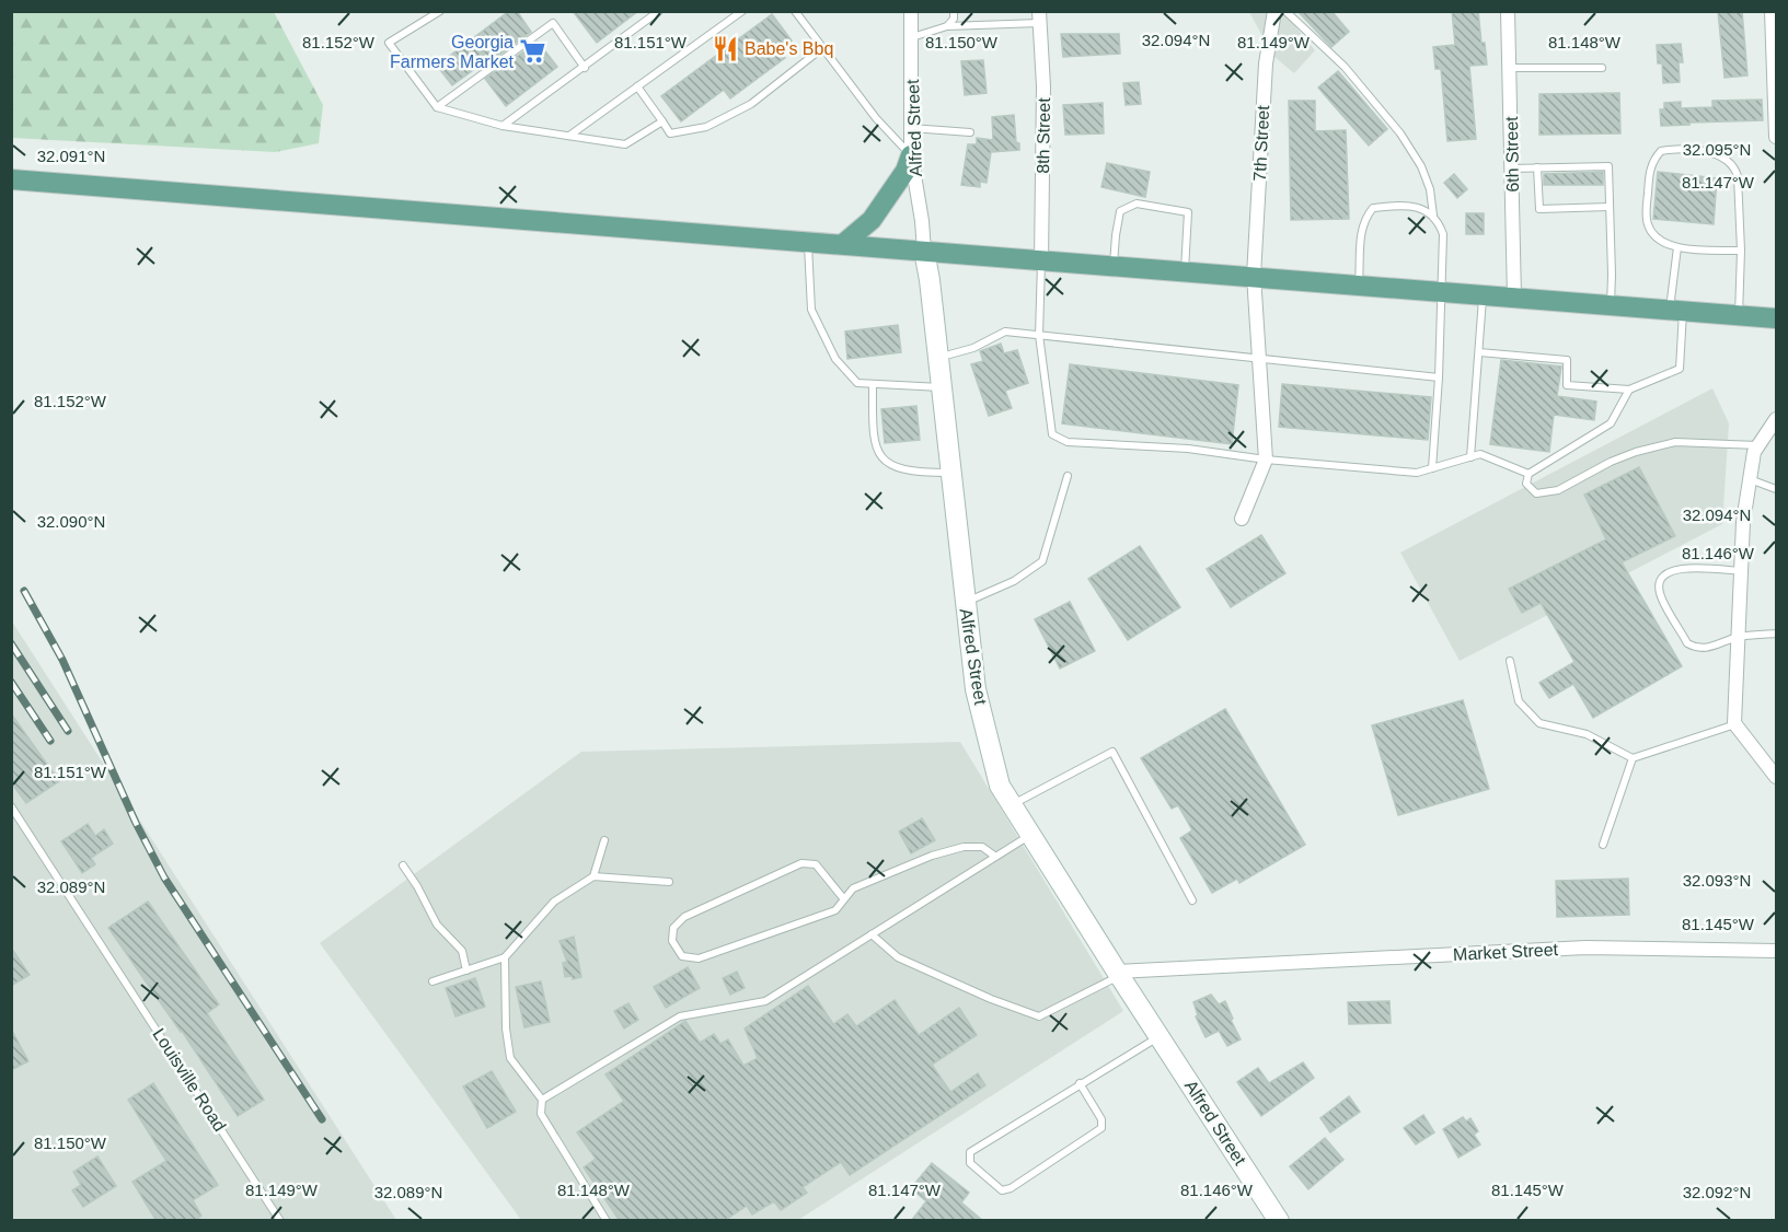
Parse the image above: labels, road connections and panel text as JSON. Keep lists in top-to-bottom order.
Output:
{
  "streets": {
    "main road": ["Alfred Street"],
    "street": [
      "8th Street",
      "7th Street",
      "6th Street",
      "Market Street"
    ],
    "lane": ["Louisville Road"]
  },
  "crossings": [
    ["Alfred Street", "Market Street"]
  ],
  "places": {
    "restaurant": ["Babe's Bbq"],
    "supermarket": ["Georgia Farmers Market"]
  },
  "coordinates": [
    "32.094°N",
    "81.152°W",
    "81.151°W",
    "81.150°W",
    "81.149°W",
    "81.148°W",
    "32.095°N",
    "32.091°N",
    "81.147°W",
    "32.090°N",
    "81.146°W",
    "32.093°N",
    "32.089°N",
    "81.145°W",
    "32.092°N"
  ]
}
